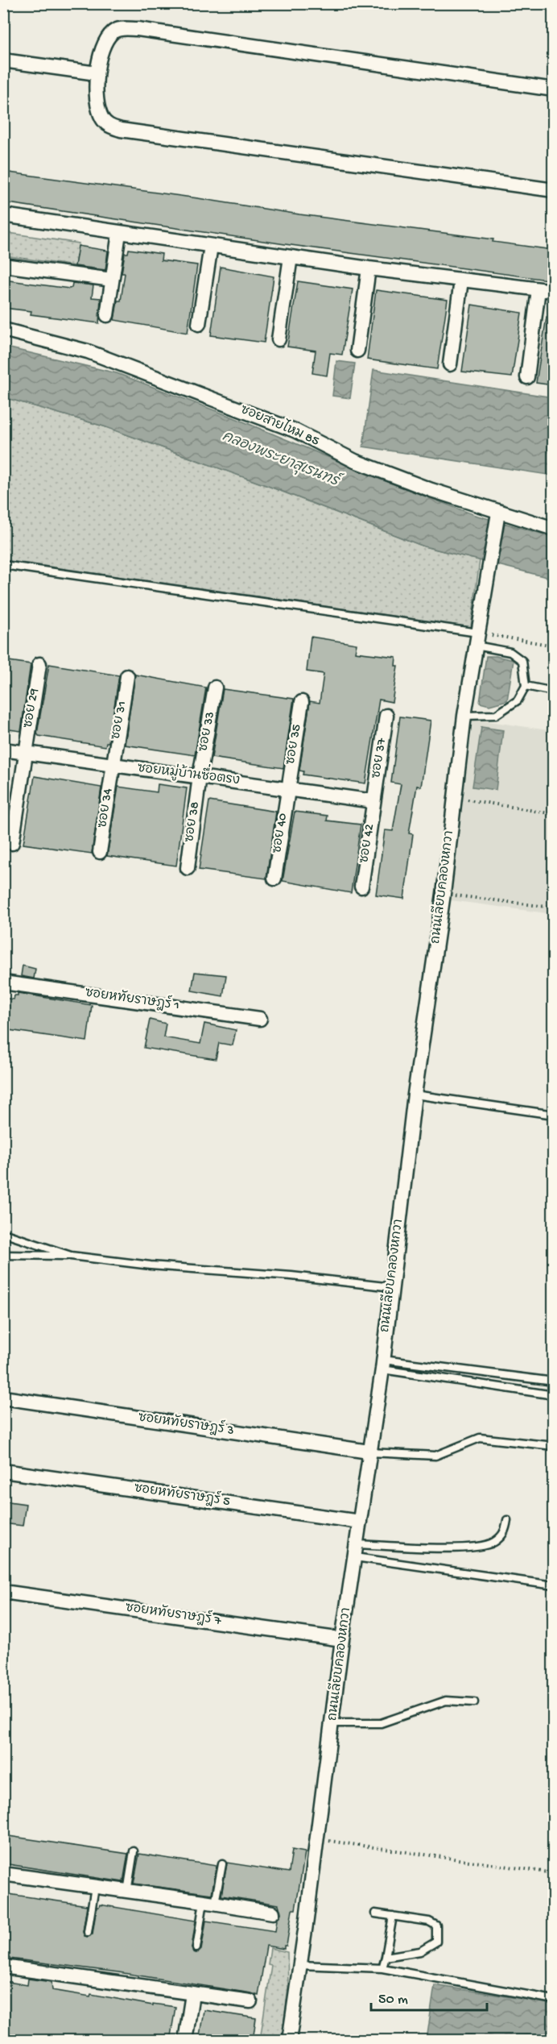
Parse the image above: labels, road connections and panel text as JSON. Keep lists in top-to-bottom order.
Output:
{
  "streets": {
    "street": [
      "ซอยสายไหม 85",
      "ซอย 29",
      "ซอย 31",
      "ซอย 33",
      "ซอย 35",
      "ซอย 37",
      "ซอยหมู่บ้านซื่อตรง",
      "ซอย 34",
      "ซอย 38",
      "ซอย 40",
      "ซอย 42",
      "ถนนเลียบคลองหกวา",
      "ซอยหทัยราษฎร์ 1",
      "ซอยหทัยราษฎร์ 3",
      "ซอยหทัยราษฎร์ 5",
      "ซอยหทัยราษฎร์ 7"
    ]
  },
  "crossings": [
    ["ซอยสายไหม 85", "ถนนเลียบคลองหกวา"],
    ["ซอย 29", "ซอยหมู่บ้านซื่อตรง"],
    ["ซอย 31", "ซอยหมู่บ้านซื่อตรง"],
    ["ซอย 31", "ซอย 34"],
    ["ซอย 33", "ซอยหมู่บ้านซื่อตรง"],
    ["ซอย 33", "ซอย 38"],
    ["ซอย 35", "ซอยหมู่บ้านซื่อตรง"],
    ["ซอย 35", "ซอย 40"],
    ["ซอย 37", "ซอยหมู่บ้านซื่อตรง"],
    ["ซอย 37", "ซอย 42"],
    ["ซอยหมู่บ้านซื่อตรง", "ซอย 34"],
    ["ซอยหมู่บ้านซื่อตรง", "ซอย 38"],
    ["ซอยหมู่บ้านซื่อตรง", "ซอย 40"],
    ["ซอยหมู่บ้านซื่อตรง", "ซอย 42"],
    ["ถนนเลียบคลองหกวา", "ซอยหทัยราษฎร์ 3"],
    ["ถนนเลียบคลองหกวา", "ซอยหทัยราษฎร์ 5"],
    ["ถนนเลียบคลองหกวา", "ซอยหทัยราษฎร์ 7"]
  ],
  "water": ["คลองพระยาสุเรนทร์"],
  "scale_bar": "50 m"
}
